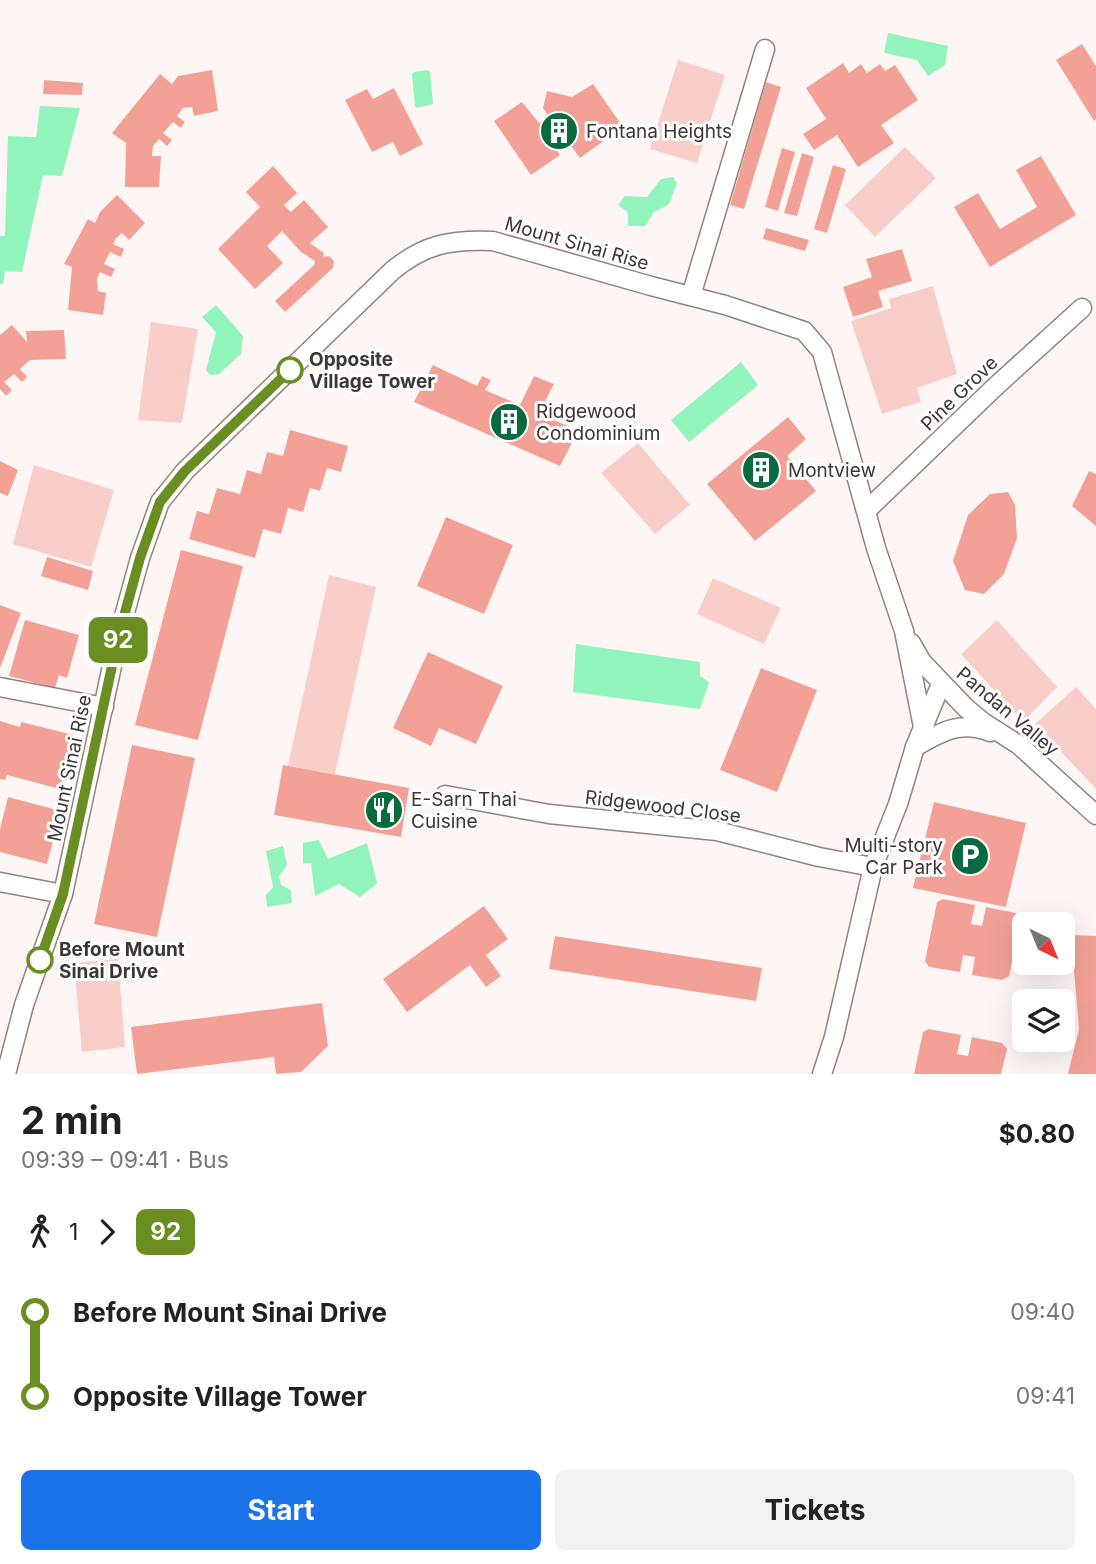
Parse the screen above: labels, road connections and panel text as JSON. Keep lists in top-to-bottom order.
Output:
{
  "streets": {
    "street": [
      "Mount Sinai Rise",
      "Pine Grove",
      "Pandan Valley",
      "Ridgewood Close"
    ]
  },
  "crossings": [
    ["Mount Sinai Rise", "Pine Grove"],
    ["Mount Sinai Rise", "Pandan Valley"]
  ],
  "places": {
    "building": ["Fontana Heights", "Ridgewood Condominium", "Montview"],
    "other": ["Opposite Village Tower", "Before Mount Sinai Drive"],
    "restaurant": ["E-Sarn Thai Cuisine"],
    "parking": ["Multi-story Car Park"]
  },
  "lines": ["bus line 92"],
  "north": "bottom right",
  "page": {
    "on_map": "92",
    "heading": ["2 min", "09:39 – 09:41 · Bus", "$0.80"],
    "legs": ["1", "92"],
    "list": [
      {
        "name": "Before Mount Sinai Drive",
        "value": "09:40"
      },
      {
        "name": "Opposite Village Tower",
        "value": "09:41"
      }
    ],
    "buttons": ["Start", "Tickets"]
  }
}
